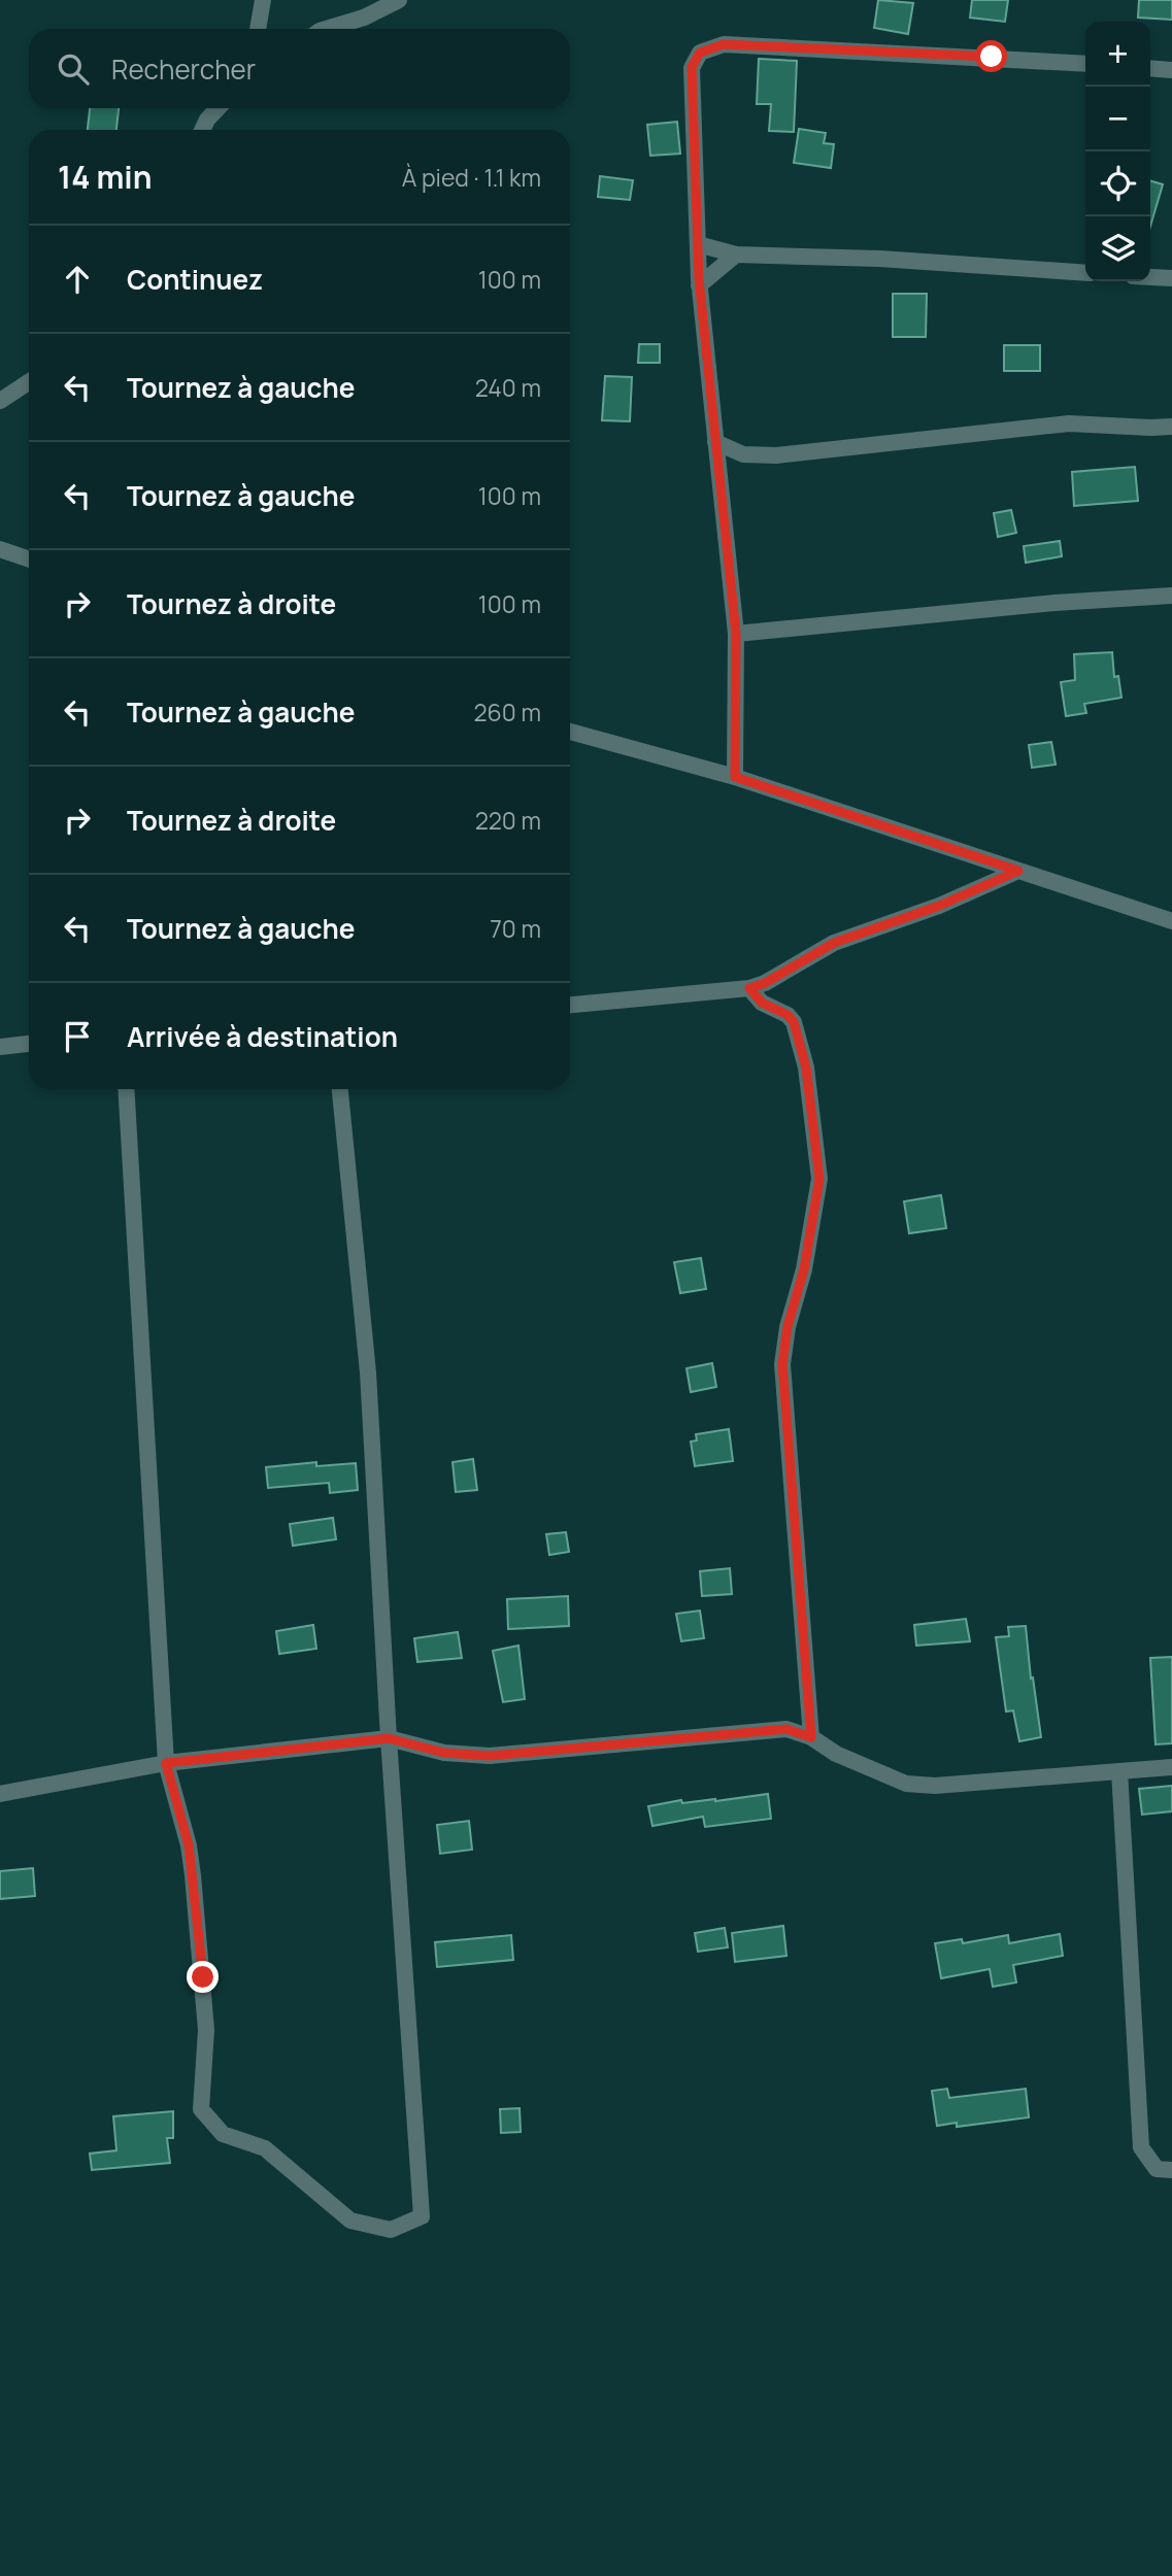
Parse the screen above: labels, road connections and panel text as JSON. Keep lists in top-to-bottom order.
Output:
{
  "page": {
    "map_buttons": ["+", "−"],
    "search": "Rechercher",
    "heading": ["14 min", "À pied · 1.1 km"],
    "list": [
      ["Continuez", "100 m"],
      ["Tournez à gauche", "240 m"],
      ["Tournez à gauche", "100 m"],
      ["Tournez à droite", "100 m"],
      ["Tournez à gauche", "260 m"],
      ["Tournez à droite", "220 m"],
      ["Tournez à gauche", "70 m"],
      "Arrivée à destination"
    ]
  }
}
